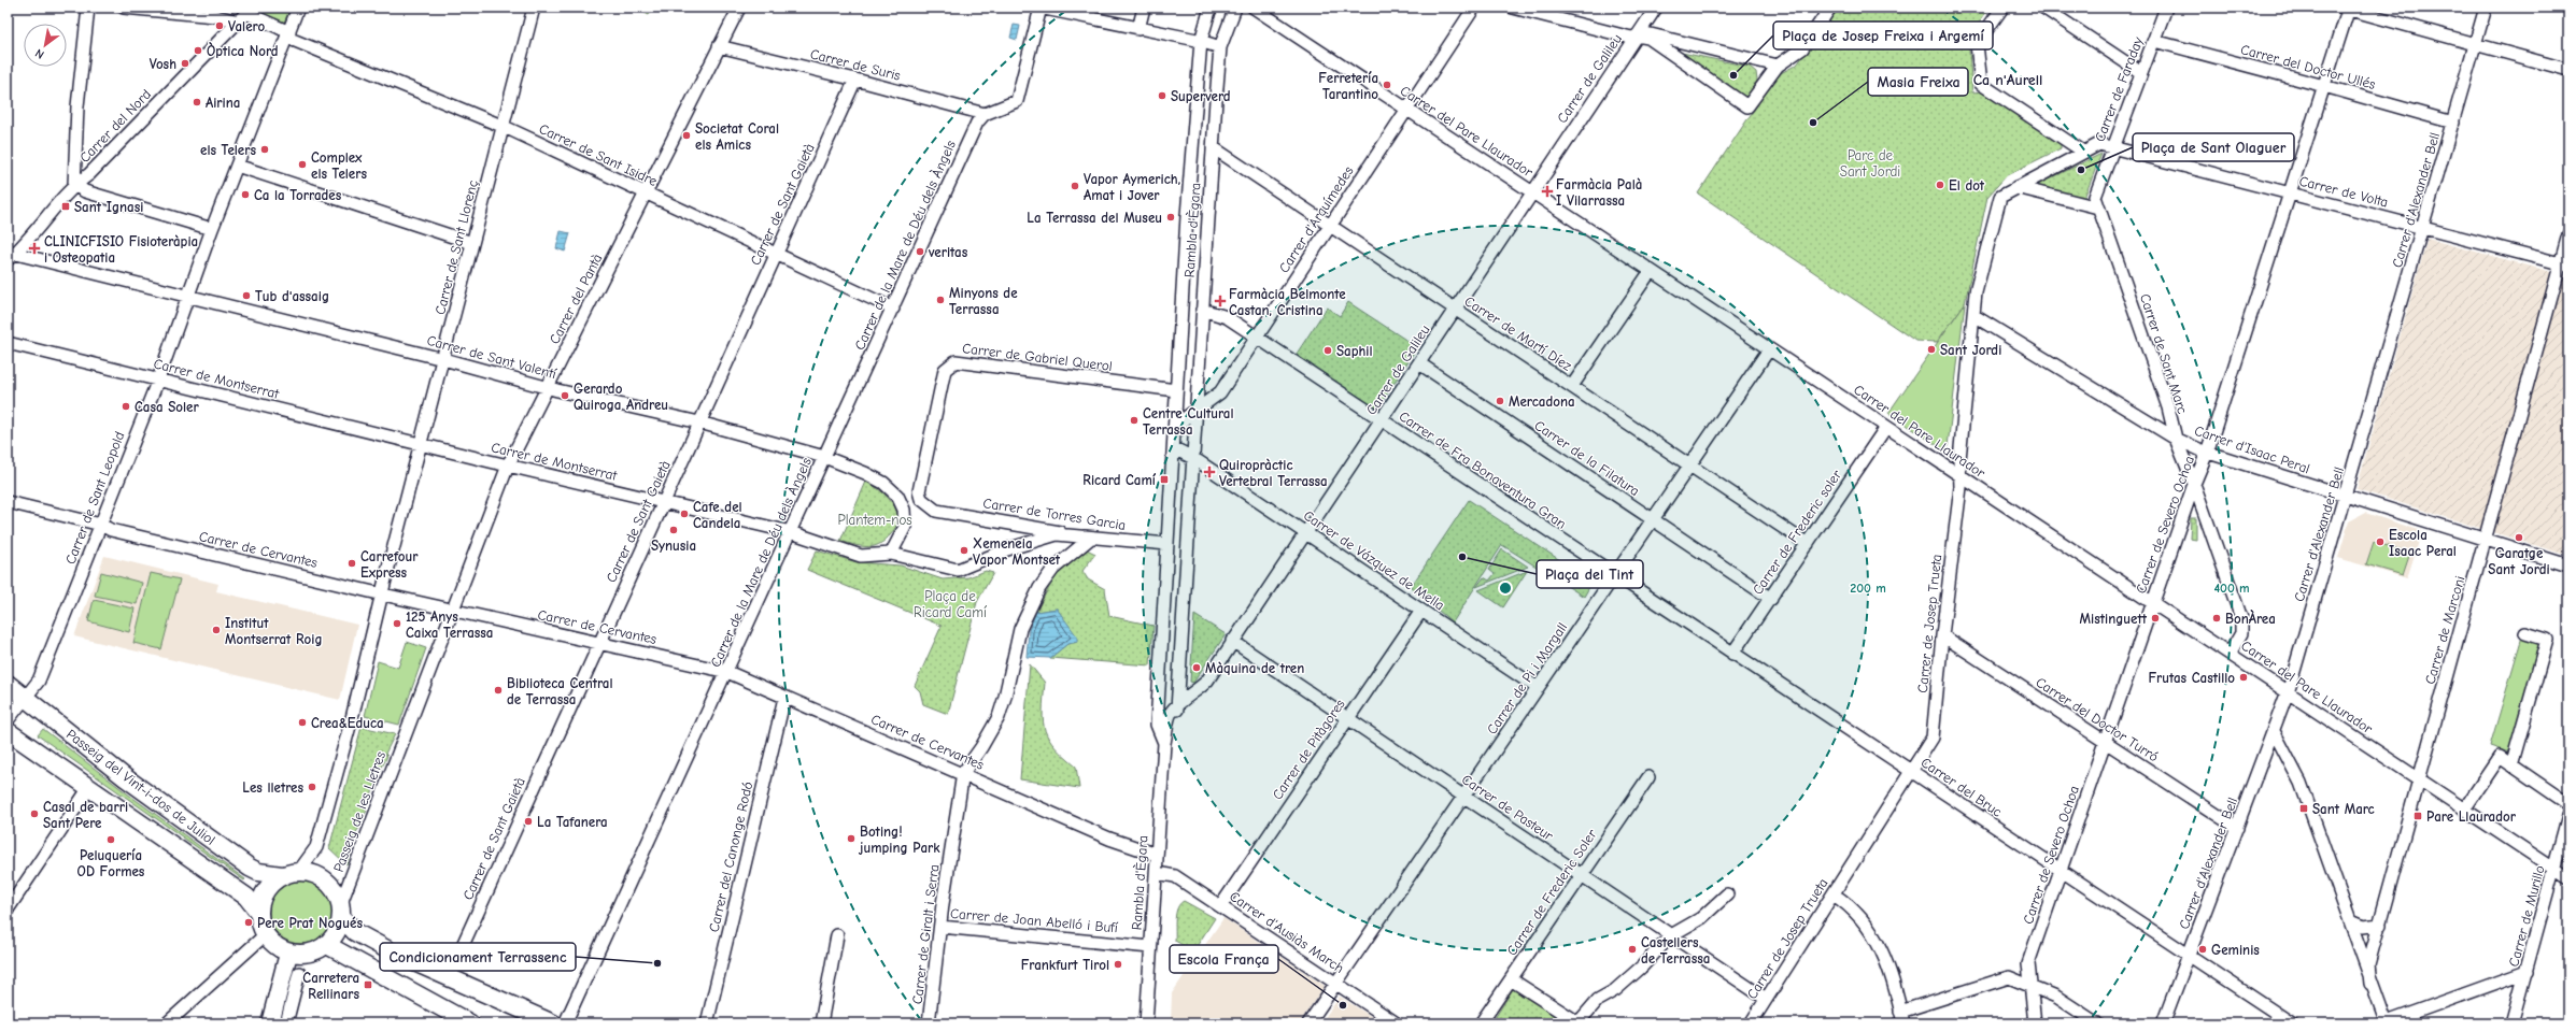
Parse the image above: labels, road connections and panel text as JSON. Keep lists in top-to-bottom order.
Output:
{
  "streets": {
    "street": [
      "Carrer de Suris",
      "Carrer del Doctor Ullés",
      "Carrer de Galileu",
      "Carrer de Faraday",
      "Carrer del Nord",
      "Carrer del Pare Llaurador",
      "Carrer de Sant Isidre",
      "Carrer de Volta",
      "Carrer d'Alexander Bell",
      "Carrer de Sant Gaietà",
      "Carrer d'Arquímedes",
      "Rambla d'Ègara",
      "Carrer de la Mare de Déu dels Àngels",
      "Carrer de Sant Llorenç",
      "Carrer del Pantà",
      "Carrer de Martí Díez",
      "Carrer de Sant Marc",
      "Carrer de Sant Valentí",
      "Carrer de Gabriel Querol",
      "Carrer de Montserrat",
      "Carrer d'Isaac Peral",
      "Carrer de la Filatura",
      "Carrer de Fra Bonaventura Gran",
      "Carrer de Sant Leopold",
      "Carrer de Torres Garcia",
      "Carrer de Severo Ochoa",
      "Carrer de Frederic soler",
      "Carrer de Cervantes",
      "Carrer de Vázquez de Mella",
      "Carrer de Josep Trueta",
      "Carrer de Marconi",
      "Carrer de Pi i Margall",
      "Carrer del Doctor Turró",
      "Carrer de Pitàgores",
      "Passeig del Vint-i-dos de Juliol",
      "Carrer del Bruc",
      "Carrer de Pasteur",
      "Passeig de les Lletres",
      "Carrer del Canonge Rodó",
      "Carrer de Frederic Soler",
      "Carrer de Murillo",
      "Carrer de Joan Abelló i Bufí",
      "Carrer d'Ausiàs March",
      "Carrer de Giralt i Serra"
    ]
  },
  "crossings": [
    ["Carrer de Suris", "Carrer de Sant Gaietà"],
    ["Carrer de Suris", "Carrer de la Mare de Déu dels Àngels"],
    ["Carrer de Suris", "Carrer del Pantà"],
    ["Carrer del Doctor Ullés", "Carrer de Faraday"],
    ["Carrer del Doctor Ullés", "Carrer d'Alexander Bell"],
    ["Carrer del Doctor Ullés", "Carrer de Severo Ochoa"],
    ["Carrer de Galileu", "Carrer del Pare Llaurador"],
    ["Carrer de Galileu", "Rambla d'Ègara"],
    ["Carrer de Galileu", "Carrer de Martí Díez"],
    ["Carrer de Galileu", "Carrer de la Filatura"],
    ["Carrer de Galileu", "Carrer de Fra Bonaventura Gran"],
    ["Carrer de Galileu", "Carrer de Vázquez de Mella"],
    ["Carrer de Galileu", "Carrer de Pasteur"],
    ["Carrer de Faraday", "Carrer de Volta"],
    ["Carrer de Faraday", "Carrer de Sant Marc"],
    ["Carrer del Nord", "Carrer de Sant Isidre"],
    ["Carrer del Nord", "Carrer de Sant Valentí"],
    ["Carrer del Pare Llaurador", "Carrer d'Alexander Bell"],
    ["Carrer del Pare Llaurador", "Carrer d'Arquímedes"],
    ["Carrer del Pare Llaurador", "Carrer de Sant Marc"],
    ["Carrer del Pare Llaurador", "Carrer de Severo Ochoa"],
    ["Carrer del Pare Llaurador", "Carrer de Frederic soler"],
    ["Carrer del Pare Llaurador", "Carrer de Josep Trueta"],
    ["Carrer del Pare Llaurador", "Carrer de Marconi"],
    ["Carrer del Pare Llaurador", "Carrer de Pi i Margall"],
    ["Carrer del Pare Llaurador", "Carrer de Murillo"],
    ["Carrer de Sant Isidre", "Carrer de Sant Gaietà"],
    ["Carrer de Sant Isidre", "Carrer de la Mare de Déu dels Àngels"],
    ["Carrer de Sant Isidre", "Carrer de Sant Llorenç"],
    ["Carrer de Sant Isidre", "Carrer del Pantà"],
    ["Carrer de Sant Isidre", "Carrer de Sant Leopold"],
    ["Carrer de Volta", "Carrer d'Alexander Bell"],
    ["Carrer de Volta", "Carrer de Severo Ochoa"],
    ["Carrer de Volta", "Carrer de Josep Trueta"],
    ["Carrer de Volta", "Carrer de Marconi"],
    ["Carrer d'Alexander Bell", "Carrer d'Isaac Peral"],
    ["Carrer d'Alexander Bell", "Carrer del Doctor Turró"],
    ["Carrer d'Alexander Bell", "Carrer del Bruc"],
    ["Carrer de Sant Gaietà", "Carrer de Sant Valentí"],
    ["Carrer de Sant Gaietà", "Carrer de Montserrat"],
    ["Carrer de Sant Gaietà", "Carrer de Cervantes"],
    ["Carrer d'Arquímedes", "Rambla d'Ègara"],
    ["Carrer d'Arquímedes", "Carrer de Martí Díez"],
    ["Carrer d'Arquímedes", "Carrer de Fra Bonaventura Gran"],
    ["Rambla d'Ègara", "Carrer de Martí Díez"],
    ["Rambla d'Ègara", "Carrer de Gabriel Querol"],
    ["Rambla d'Ègara", "Carrer de Fra Bonaventura Gran"],
    ["Rambla d'Ègara", "Carrer de Torres Garcia"],
    ["Rambla d'Ègara", "Carrer de Cervantes"],
    ["Rambla d'Ègara", "Carrer de Vázquez de Mella"],
    ["Rambla d'Ègara", "Carrer de Joan Abelló i Bufí"],
    ["Rambla d'Ègara", "Carrer d'Ausiàs March"],
    ["Carrer de la Mare de Déu dels Àngels", "Carrer de Sant Valentí"],
    ["Carrer de la Mare de Déu dels Àngels", "Carrer de Montserrat"],
    ["Carrer de la Mare de Déu dels Àngels", "Carrer de Cervantes"],
    ["Carrer de Sant Llorenç", "Carrer de Sant Valentí"],
    ["Carrer de Sant Llorenç", "Carrer de Montserrat"],
    ["Carrer de Sant Llorenç", "Carrer de Cervantes"],
    ["Carrer de Sant Llorenç", "Passeig de les Lletres"],
    ["Carrer del Pantà", "Carrer de Sant Valentí"],
    ["Carrer del Pantà", "Carrer de Montserrat"],
    ["Carrer del Pantà", "Carrer de Cervantes"],
    ["Carrer del Pantà", "Passeig de les Lletres"],
    ["Carrer de Martí Díez", "Carrer de Frederic soler"],
    ["Carrer de Martí Díez", "Carrer de Pi i Margall"],
    ["Carrer de Sant Marc", "Carrer d'Isaac Peral"],
    ["Carrer de Sant Marc", "Carrer de Severo Ochoa"],
    ["Carrer de Sant Valentí", "Carrer de Montserrat"],
    ["Carrer de Sant Valentí", "Carrer de Sant Leopold"],
    ["Carrer de Gabriel Querol", "Carrer de Torres Garcia"],
    ["Carrer de Montserrat", "Carrer de Sant Leopold"],
    ["Carrer de Montserrat", "Carrer de Torres Garcia"],
    ["Carrer d'Isaac Peral", "Carrer de Severo Ochoa"],
    ["Carrer d'Isaac Peral", "Carrer de Josep Trueta"],
    ["Carrer d'Isaac Peral", "Carrer de Marconi"],
    ["Carrer de la Filatura", "Carrer de Frederic soler"],
    ["Carrer de la Filatura", "Carrer de Pi i Margall"],
    ["Carrer de Fra Bonaventura Gran", "Carrer de Pi i Margall"],
    ["Carrer de Fra Bonaventura Gran", "Carrer del Bruc"],
    ["Carrer de Sant Leopold", "Carrer de Cervantes"],
    ["Carrer de Sant Leopold", "Passeig del Vint-i-dos de Juliol"],
    ["Carrer de Severo Ochoa", "Carrer del Doctor Turró"],
    ["Carrer de Severo Ochoa", "Carrer del Bruc"],
    ["Carrer de Frederic soler", "Carrer del Bruc"],
    ["Carrer de Cervantes", "Passeig de les Lletres"],
    ["Carrer de Cervantes", "Carrer del Canonge Rodó"],
    ["Carrer de Cervantes", "Carrer de Giralt i Serra"],
    ["Carrer de Vázquez de Mella", "Carrer de Pi i Margall"],
    ["Carrer de Vázquez de Mella", "Carrer de Pitàgores"],
    ["Carrer de Josep Trueta", "Carrer del Doctor Turró"],
    ["Carrer de Josep Trueta", "Carrer del Bruc"],
    ["Carrer de Josep Trueta", "Carrer de Pasteur"],
    ["Carrer de Pi i Margall", "Carrer del Bruc"],
    ["Carrer de Pi i Margall", "Carrer de Pasteur"],
    ["Carrer de Pi i Margall", "Carrer d'Ausiàs March"],
    ["Carrer de Pitàgores", "Carrer de Pasteur"],
    ["Carrer de Pitàgores", "Carrer d'Ausiàs March"],
    ["Passeig del Vint-i-dos de Juliol", "Passeig de les Lletres"],
    ["Carrer de Pasteur", "Carrer de Frederic Soler"],
    ["Carrer de Joan Abelló i Bufí", "Carrer de Giralt i Serra"]
  ],
  "districts": ["Ca n'Aurell"],
  "parks": ["Parc de Sant Jordi", "Plantem-nos", "Plaça de Ricard Camí"],
  "places": {
    "other": [
      "Valero",
      "Òptica Nord",
      "Vosh",
      "Plaça de Josep Freixa i Argemí",
      "Ferretería Tarantino",
      "Superverd",
      "Airina",
      "Masia Freixa",
      "Societat Coral els Amics",
      "els Telers",
      "Complex els Telers",
      "Plaça de Sant Olaguer",
      "El dot",
      "Vapor Aymerich, Amat i Jover",
      "Ca la Torrades",
      "La Terrassa del Museu",
      "veritas",
      "Tub d'assaig",
      "Minyons de Terrassa",
      "Sant Jordi",
      "Saphil",
      "Gerardo Quiroga Andreu",
      "Mercadona",
      "Casa Soler",
      "Centre Cultural Terrassa",
      "Cafe del Candela",
      "Synusia",
      "Garatge Sant Jordi",
      "Escola Isaac Peral",
      "Xemeneia Vapor Montset",
      "Plaça del Tint",
      "Carrefour Express",
      "Mistinguett",
      "BonÀrea",
      "125 Anys Caixa Terrassa",
      "Institut Montserrat Roig",
      "Màquina de tren",
      "Frutas Castillo",
      "Biblioteca Central de Terrassa",
      "Crea&Educa",
      "Les lletres",
      "Casal de barri Sant Pere",
      "La Tafanera",
      "Boting! jumping Park",
      "Peluquería OD Formes",
      "Pere Prat Nogués",
      "Castellers de Terrassa",
      "Geminis",
      "Condicionament Terrassenc",
      "Frankfurt Tirol",
      "Escola França"
    ],
    "health": [
      "Farmàcia Palà I Vilarrassa",
      "CLINICFISIO Fisioteràpia i Osteopatia",
      "Farmàcia Belmonte Castan, Cristina",
      "Quiropràctic Vertebral Terrassa"
    ],
    "transit": [
      "Sant Ignasi",
      "Ricard Camí",
      "Sant Marc",
      "Pare Llaurador",
      "Carretera Rellinars"
    ]
  },
  "north": "bottom left",
  "rings": ["200 m", "400 m"]
}
